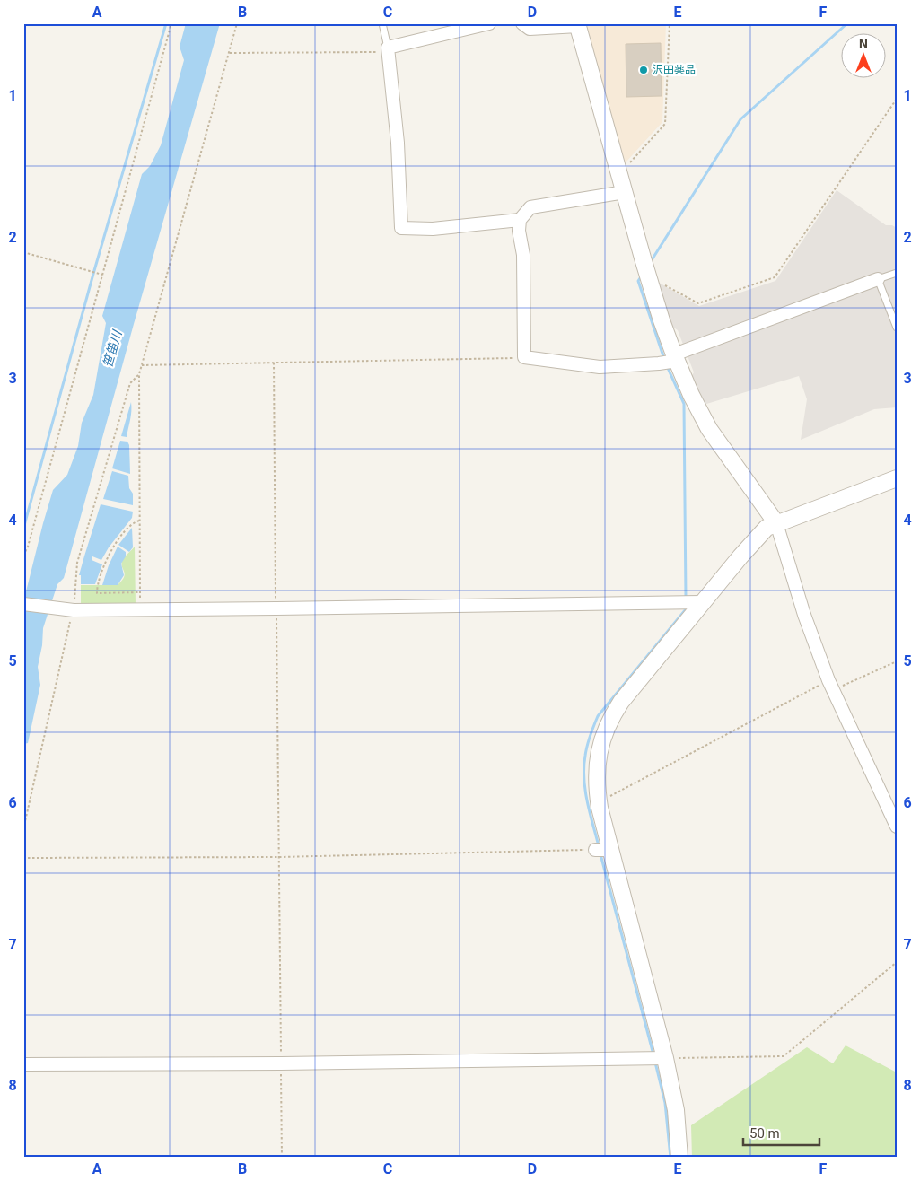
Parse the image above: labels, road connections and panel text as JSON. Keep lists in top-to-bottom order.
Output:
{
  "water": ["笹笛川"],
  "places": ["沢田薬品"],
  "scale_bar": "50 m",
  "north": "top",
  "grid": {
    "columns": [
      "A",
      "B",
      "C",
      "D",
      "E",
      "F"
    ],
    "rows": [
      "1",
      "2",
      "3",
      "4",
      "5",
      "6",
      "7",
      "8"
    ]
  }
}
